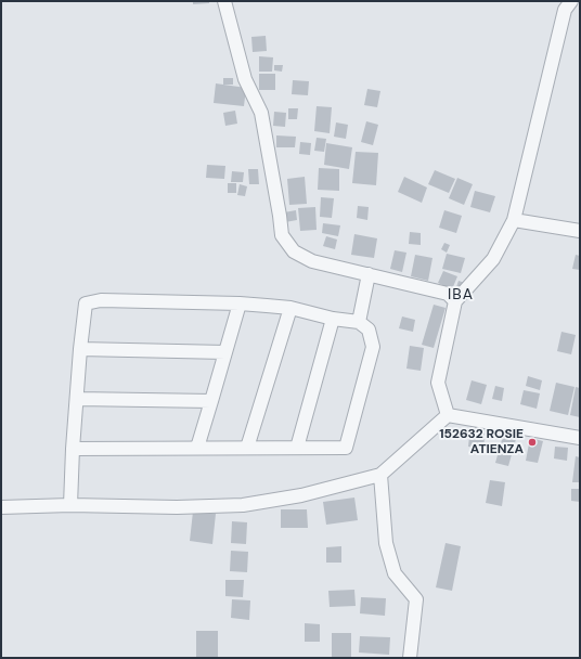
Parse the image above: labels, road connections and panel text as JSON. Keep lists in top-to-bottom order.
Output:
{
  "districts": ["IBA"],
  "places": ["152632 ROSIE ATIENZA"]
}
